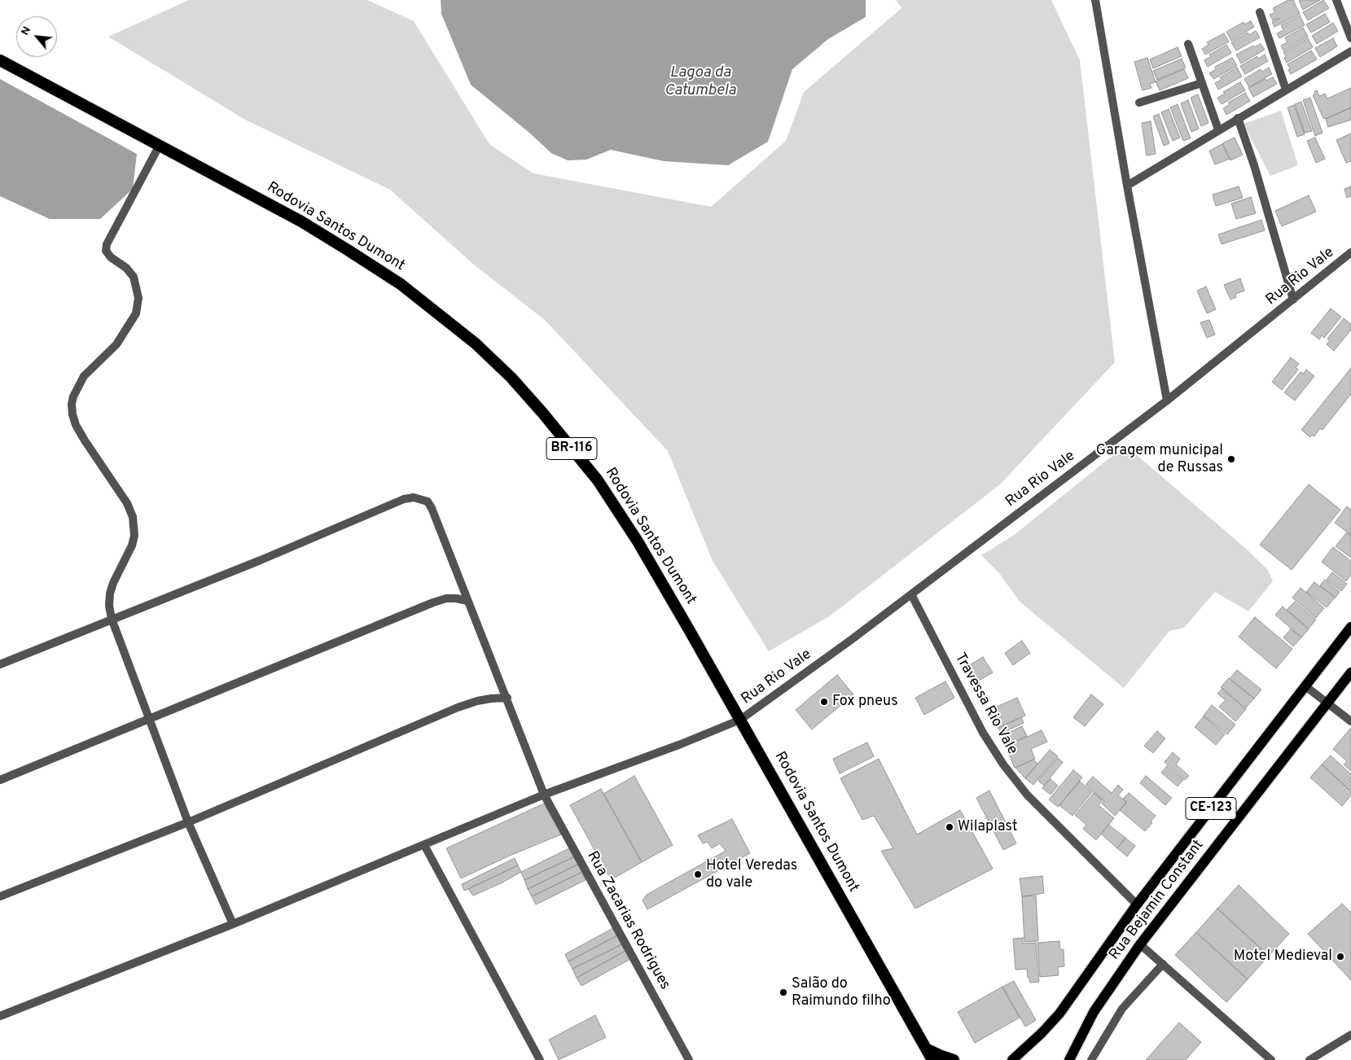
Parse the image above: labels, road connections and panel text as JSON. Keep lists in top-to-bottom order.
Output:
{
  "streets": {
    "highway": ["Rodovia Santos Dumont", "BR-116"],
    "main road": ["CE-123", "Rua Bejamin Constant"],
    "street": ["Rua Rio Vale", "Travessa Rio Vale", "Rua Zacarias Rodrigues"]
  },
  "crossings": [
    ["Rodovia Santos Dumont", "Rua Rio Vale"],
    ["Rua Rio Vale", "Travessa Rio Vale"],
    ["Rua Rio Vale", "Rua Zacarias Rodrigues"],
    ["Travessa Rio Vale", "CE-123"]
  ],
  "water": ["Lagoa da Catumbela"],
  "places": [
    "Garagem municipal de Russas",
    "Fox pneus",
    "Wilaplast",
    "Hotel Veredas do vale",
    "Motel Medieval",
    "Salão do Raimundo filho"
  ],
  "north": "top left"
}
